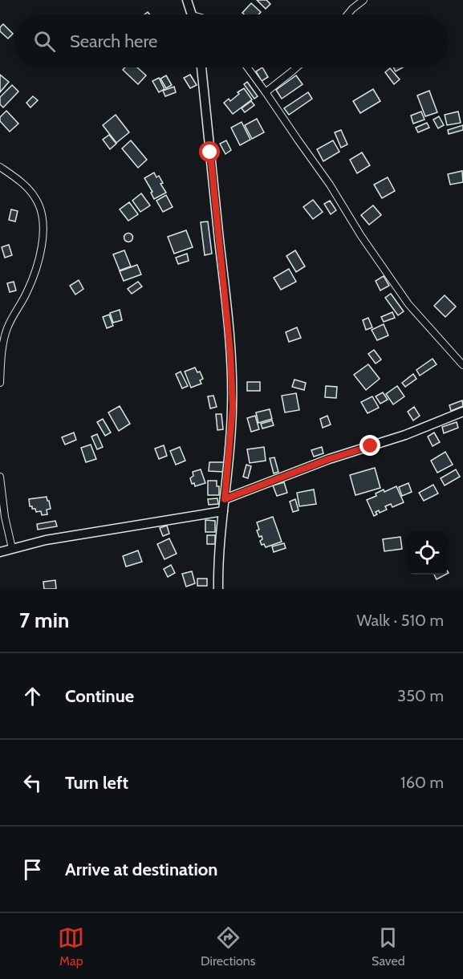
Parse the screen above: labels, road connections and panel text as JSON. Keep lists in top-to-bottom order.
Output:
{
  "page": {
    "search": "Search here",
    "heading": ["7 min", "Walk · 510 m"],
    "list": [
      ["Continue", "350 m"],
      ["Turn left", "160 m"],
      "Arrive at destination"
    ],
    "nav": ["Map", "Directions", "Saved"]
  }
}
